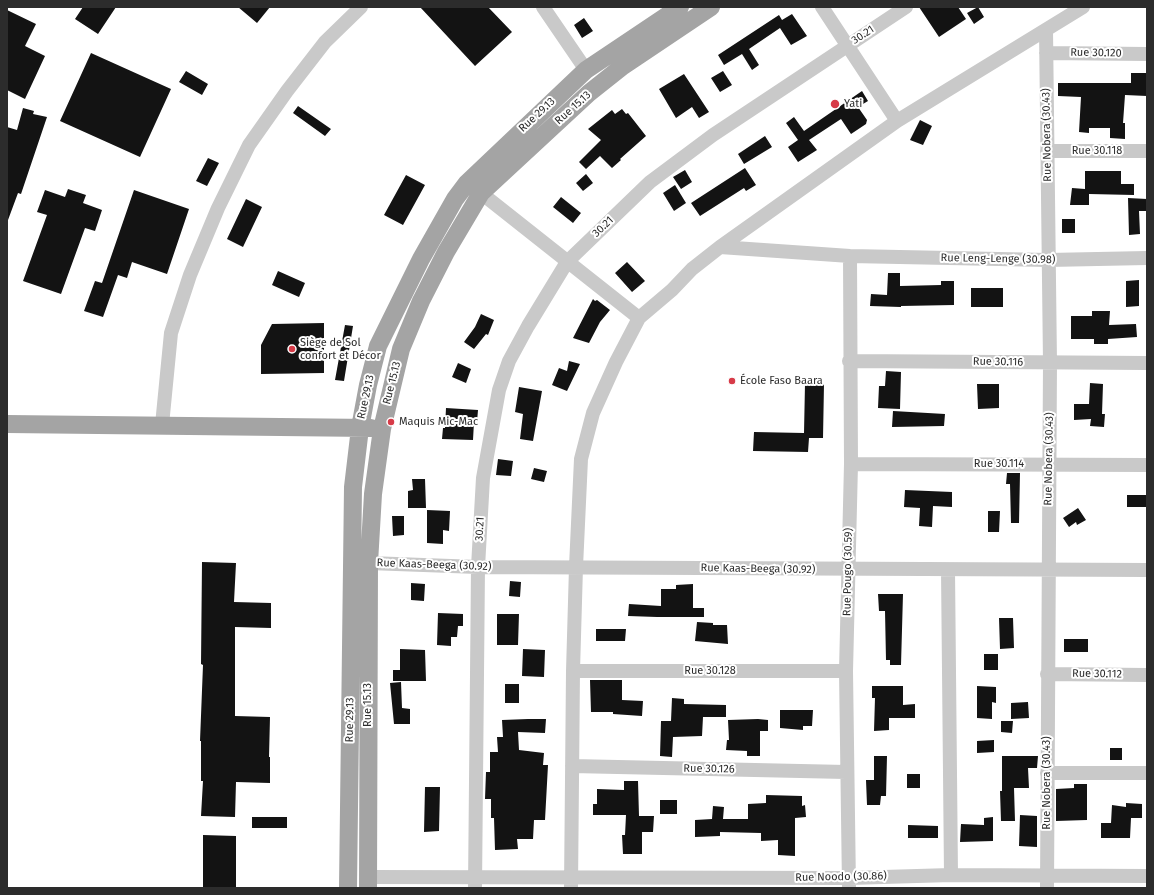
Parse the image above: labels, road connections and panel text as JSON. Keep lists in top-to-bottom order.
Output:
{
  "streets": {
    "main road": ["Rue 15.13", "Rue 29.13"],
    "street": [
      "30.21",
      "Rue 30.120",
      "Rue Nobera (30.43)",
      "Rue 30.118",
      "Rue Leng-Lenge (30.98)",
      "Rue 30.116",
      "Rue 30.114",
      "Rue Kaas-Beega (30.92)",
      "Rue Pougo (30.59)",
      "Rue 30.128",
      "Rue 30.112",
      "Rue 30.126",
      "Rue Noodo (30.86)"
    ]
  },
  "crossings": [
    ["30.21", "Rue Kaas-Beega (30.92)"],
    ["30.21", "Rue Noodo (30.86)"],
    ["Rue 30.120", "Rue Nobera (30.43)"],
    ["Rue 15.13", "Rue Kaas-Beega (30.92)"],
    ["Rue 15.13", "Rue Noodo (30.86)"],
    ["Rue Nobera (30.43)", "Rue 30.118"],
    ["Rue Nobera (30.43)", "Rue Leng-Lenge (30.98)"],
    ["Rue Nobera (30.43)", "Rue 30.116"],
    ["Rue Nobera (30.43)", "Rue 30.114"],
    ["Rue Nobera (30.43)", "Rue Kaas-Beega (30.92)"],
    ["Rue Nobera (30.43)", "Rue 30.112"],
    ["Rue Nobera (30.43)", "Rue Noodo (30.86)"],
    ["Rue Leng-Lenge (30.98)", "Rue Pougo (30.59)"],
    ["Rue 30.116", "Rue Pougo (30.59)"],
    ["Rue 30.114", "Rue Pougo (30.59)"],
    ["Rue Kaas-Beega (30.92)", "Rue Pougo (30.59)"],
    ["Rue Pougo (30.59)", "Rue 30.128"],
    ["Rue Pougo (30.59)", "Rue 30.126"],
    ["Rue Pougo (30.59)", "Rue Noodo (30.86)"]
  ],
  "places": [
    "Yati",
    "Siège de Sol confort et Décor",
    "École Faso Baara",
    "Maquis Mic-Mac"
  ]
}
